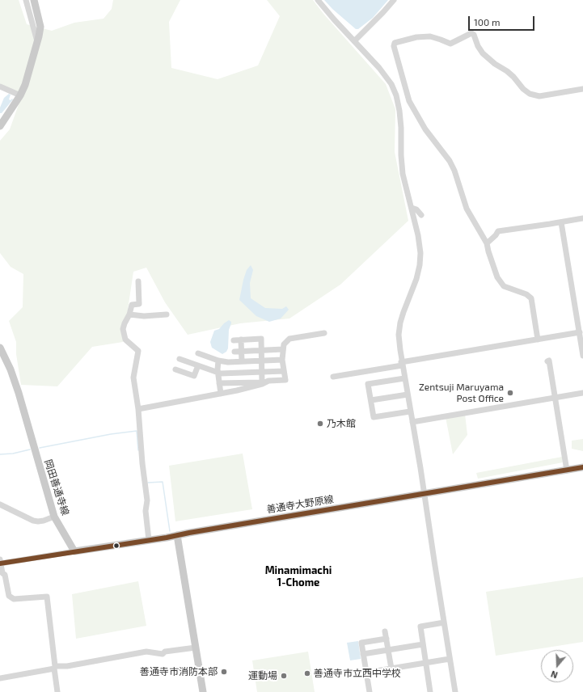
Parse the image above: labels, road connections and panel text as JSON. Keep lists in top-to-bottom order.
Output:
{
  "streets": {
    "main road": ["岡田善通寺線", "善通寺大野原線"]
  },
  "districts": ["Minamimachi 1-Chome"],
  "places": [
    "Zentsuji Maruyama Post Office",
    "乃木館",
    "善通寺市消防本部",
    "善通寺市立西中学校",
    "運動場"
  ],
  "scale_bar": "100 m",
  "north": "bottom"
}
